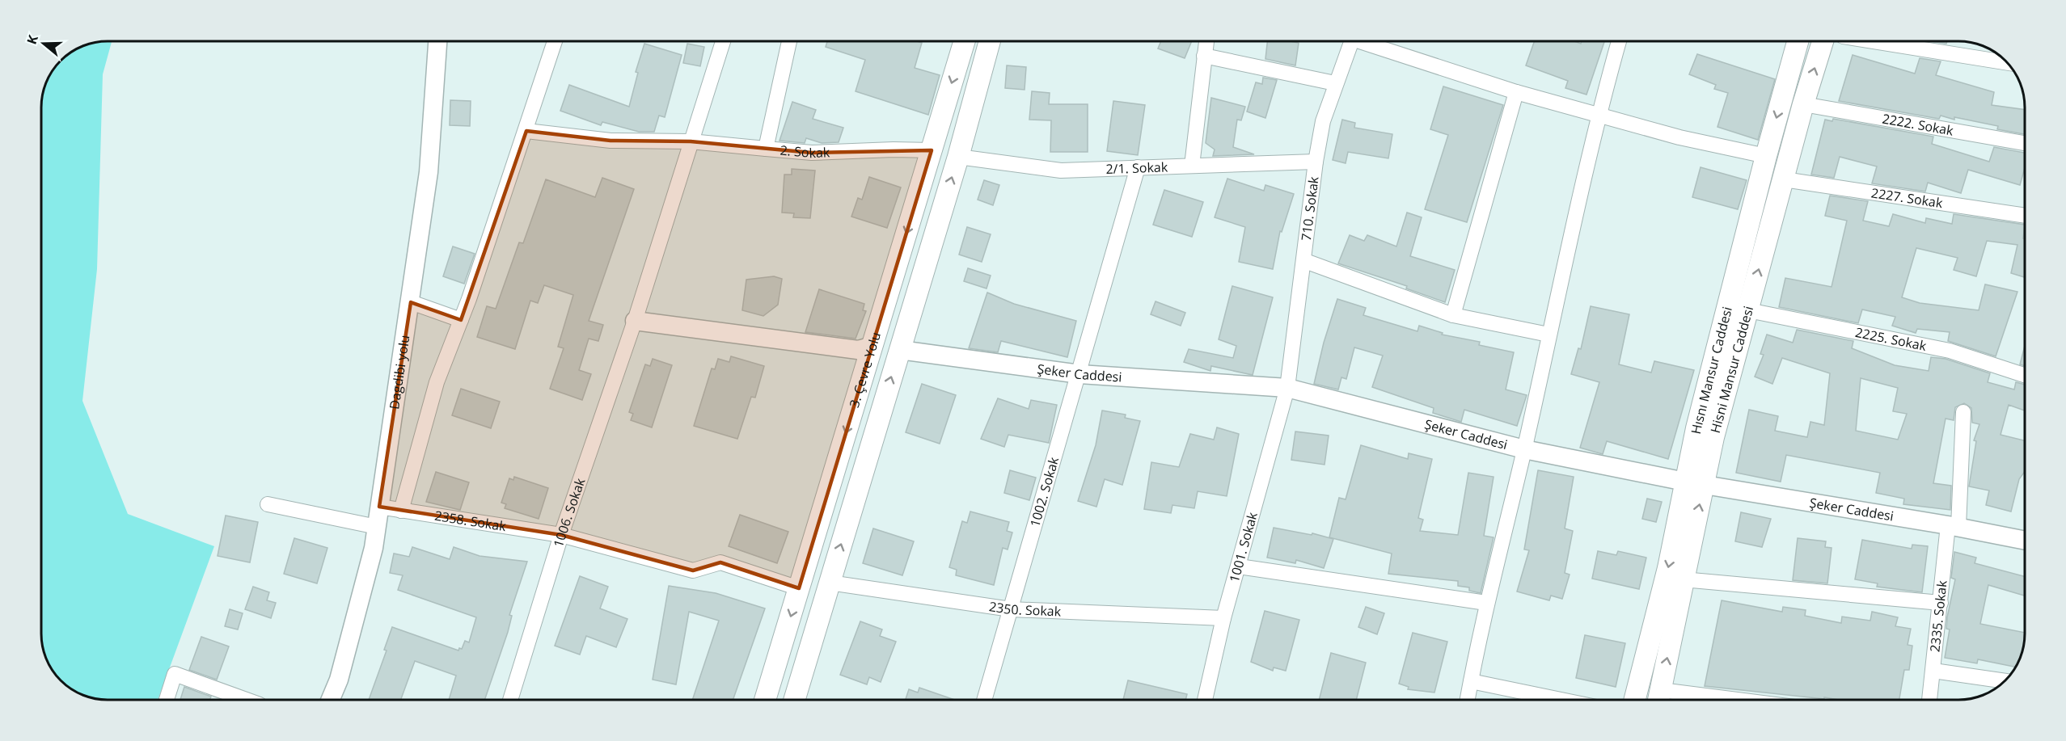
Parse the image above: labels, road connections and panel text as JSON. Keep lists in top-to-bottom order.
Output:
{
  "streets": {
    "main road": ["3. Çevre Yolu", "Hisni Mansur Caddesi", "Hısnı Mansur Caddesi"],
    "street": [
      "2222. Sokak",
      "2. Sokak",
      "2/1. Sokak",
      "2227. Sokak",
      "710. Sokak",
      "2225. Sokak",
      "Dagdibi yolu",
      "Şeker Caddesi",
      "1002. Sokak",
      "1006. Sokak",
      "2358. Sokak",
      "1001. Sokak",
      "2350. Sokak",
      "2335. Sokak"
    ]
  },
  "crossings": [
    ["2222. Sokak", "Hisni Mansur Caddesi"],
    ["2. Sokak", "3. Çevre Yolu"],
    ["2/1. Sokak", "710. Sokak"],
    ["2/1. Sokak", "3. Çevre Yolu"],
    ["2/1. Sokak", "1002. Sokak"],
    ["2227. Sokak", "Hisni Mansur Caddesi"],
    ["710. Sokak", "Şeker Caddesi"],
    ["710. Sokak", "1001. Sokak"],
    ["2225. Sokak", "Hisni Mansur Caddesi"],
    ["3. Çevre Yolu", "Şeker Caddesi"],
    ["3. Çevre Yolu", "2358. Sokak"],
    ["3. Çevre Yolu", "2350. Sokak"],
    ["Hisni Mansur Caddesi", "Hısnı Mansur Caddesi"],
    ["Hisni Mansur Caddesi", "Şeker Caddesi"],
    ["Hısnı Mansur Caddesi", "Şeker Caddesi"],
    ["Dagdibi yolu", "2358. Sokak"],
    ["Şeker Caddesi", "1002. Sokak"],
    ["Şeker Caddesi", "1001. Sokak"],
    ["Şeker Caddesi", "2335. Sokak"],
    ["1002. Sokak", "2350. Sokak"],
    ["1006. Sokak", "2358. Sokak"],
    ["1001. Sokak", "2350. Sokak"]
  ],
  "one_way": ["Hisni Mansur Caddesi", "Hısnı Mansur Caddesi"],
  "north": "left"
}
